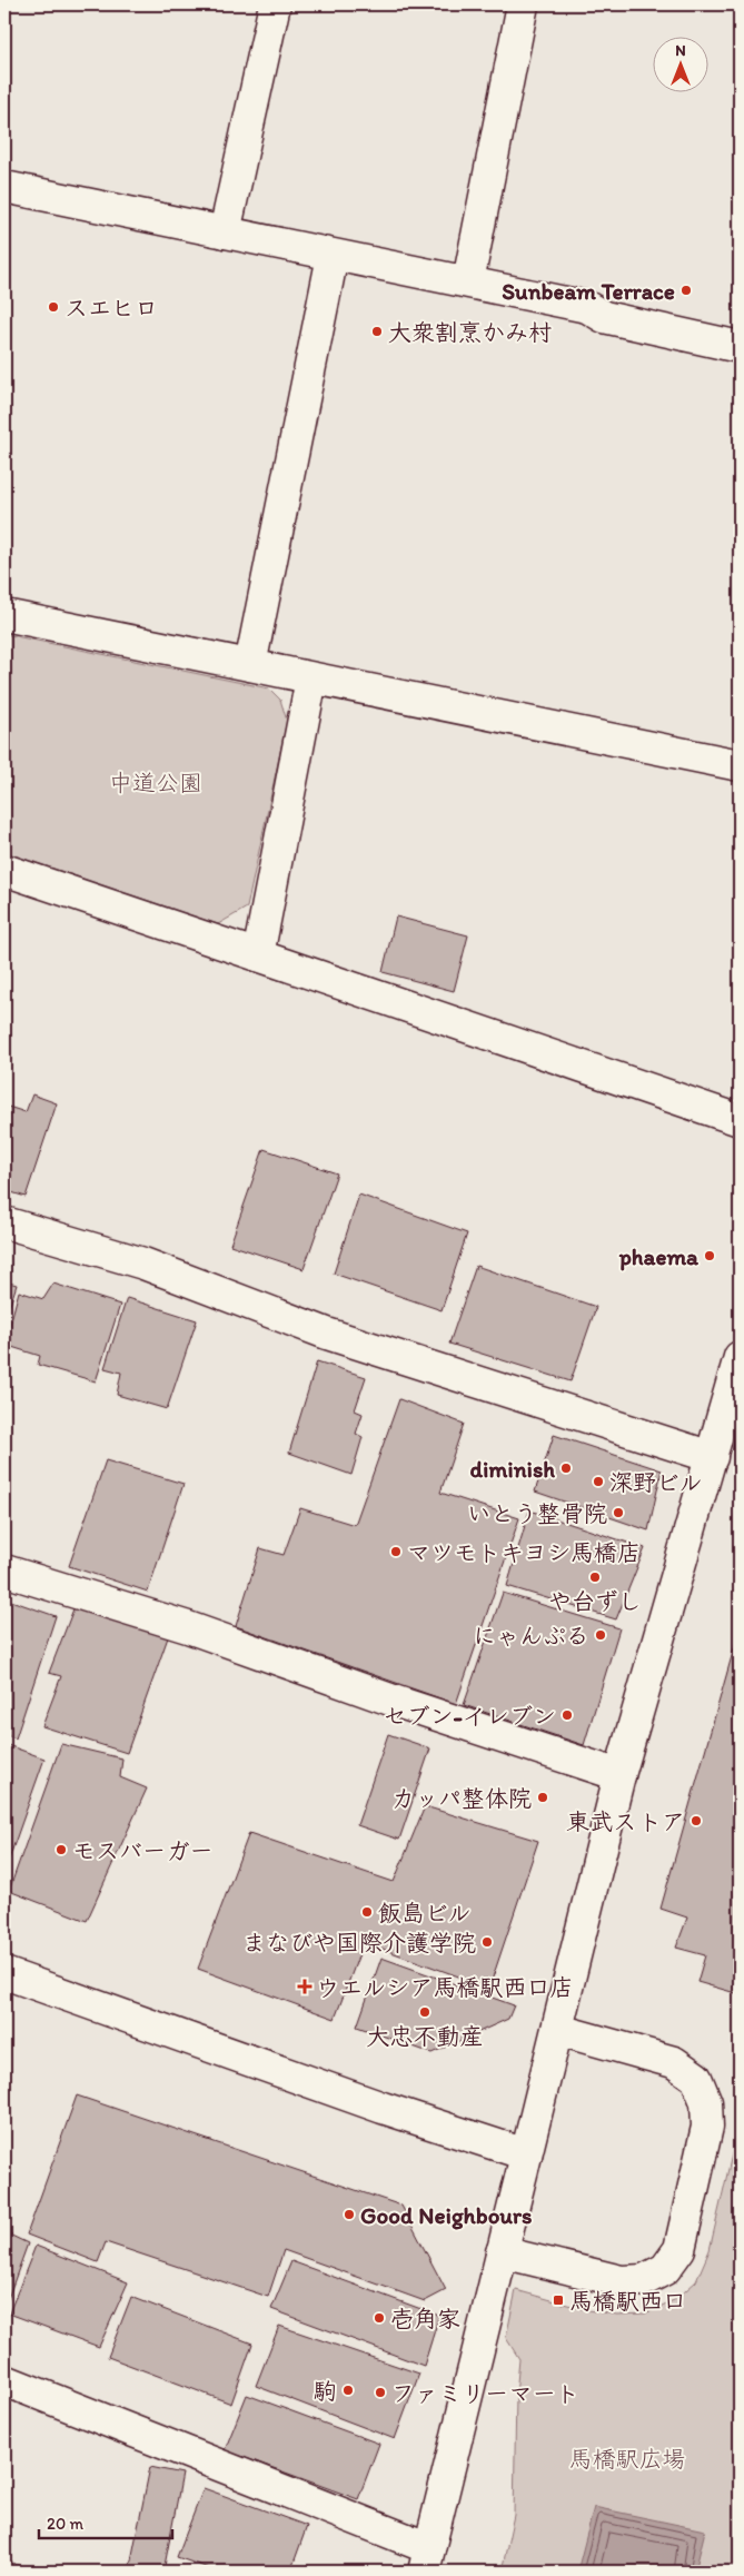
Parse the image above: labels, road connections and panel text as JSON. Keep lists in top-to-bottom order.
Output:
{
  "parks": ["中道公園", "馬橋駅広場"],
  "places": {
    "other": [
      "Sunbeam Terrace",
      "スエヒロ",
      "大衆割烹かみ村",
      "phaema",
      "diminish",
      "深野ビル",
      "いとう整骨院",
      "マツモトキヨシ馬橋店",
      "や台ずし",
      "にゃんぷる",
      "セブン-イレブン",
      "カッパ整体院",
      "東武ストア",
      "モスバーガー",
      "飯島ビル",
      "まなびや国際介護学院",
      "大忠不動産",
      "Good Neighbours",
      "壱角家",
      "駒",
      "ファミリーマート"
    ],
    "health": ["ウエルシア馬橋駅西口店"],
    "transit": ["馬橋駅西口"]
  },
  "scale_bar": "20 m",
  "north": "top"
}
